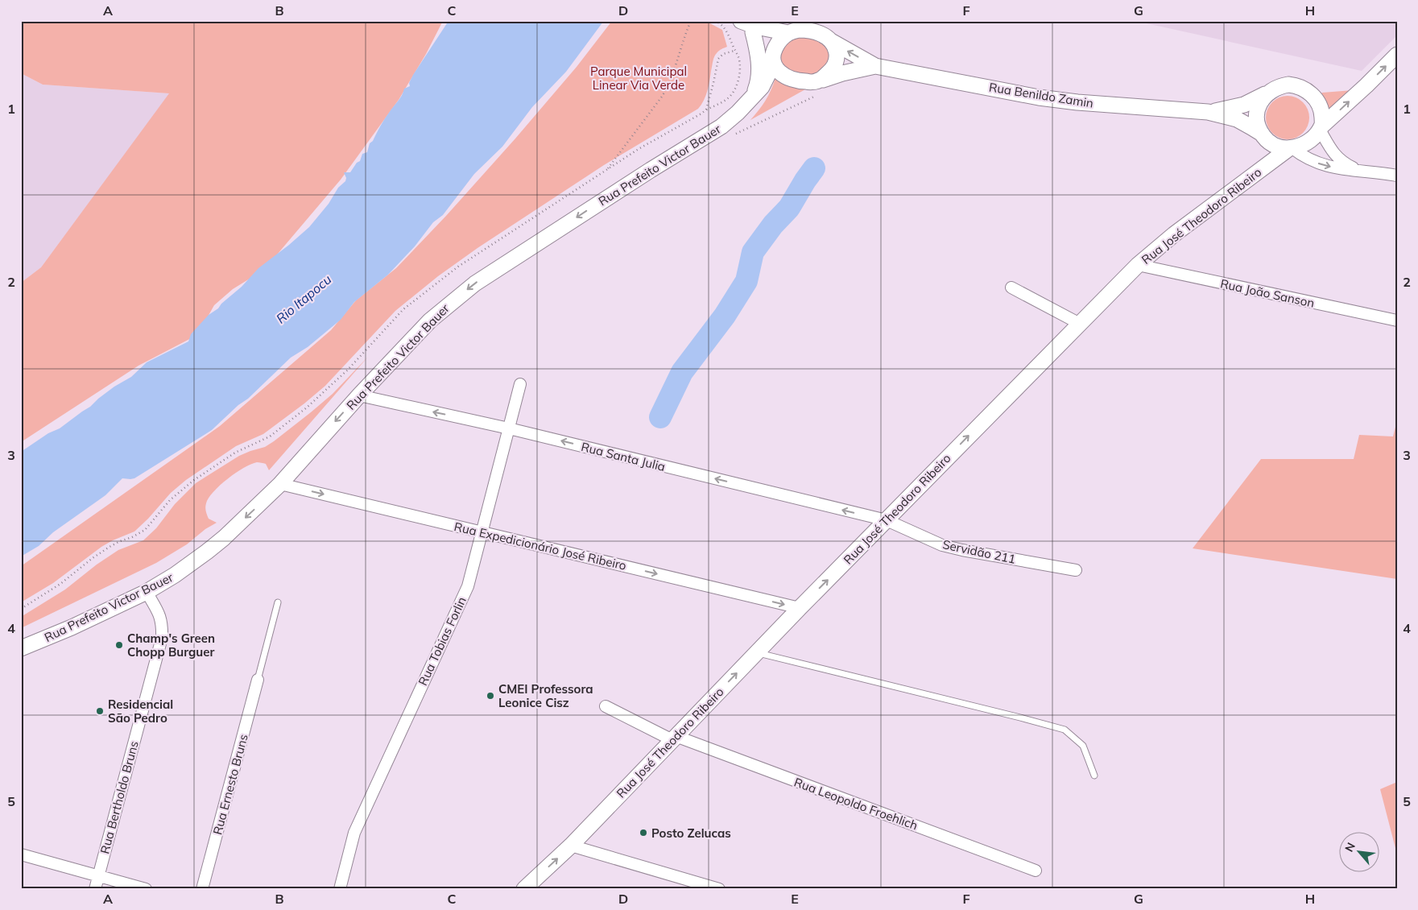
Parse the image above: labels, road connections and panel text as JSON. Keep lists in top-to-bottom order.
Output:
{
  "streets": {
    "main road": ["Rua Benildo Zamin", "Rua Prefeito Victor Bauer", "Rua José Theodoro Ribeiro"],
    "street": [
      "Rua João Sanson",
      "Rua Santa Julia",
      "Rua Expedicionário José Ribeiro",
      "Servidão 211",
      "Rua Tobias Forlin",
      "Rua Ernesto Bruns",
      "Rua Bertholdo Bruns",
      "Rua Leopoldo Froehlich"
    ]
  },
  "crossings": [
    ["Rua Benildo Zamin", "Rua Prefeito Victor Bauer"],
    ["Rua Benildo Zamin", "Rua José Theodoro Ribeiro"],
    ["Rua Prefeito Victor Bauer", "Rua Santa Julia"],
    ["Rua Prefeito Victor Bauer", "Rua Expedicionário José Ribeiro"],
    ["Rua Prefeito Victor Bauer", "Rua Bertholdo Bruns"],
    ["Rua José Theodoro Ribeiro", "Rua João Sanson"],
    ["Rua José Theodoro Ribeiro", "Rua Santa Julia"],
    ["Rua José Theodoro Ribeiro", "Rua Expedicionário José Ribeiro"],
    ["Rua José Theodoro Ribeiro", "Servidão 211"],
    ["Rua José Theodoro Ribeiro", "Rua Leopoldo Froehlich"],
    ["Rua Santa Julia", "Servidão 211"],
    ["Rua Santa Julia", "Rua Tobias Forlin"],
    ["Rua Expedicionário José Ribeiro", "Rua Tobias Forlin"]
  ],
  "one_way": [
    "Rua Prefeito Victor Bauer",
    "Rua José Theodoro Ribeiro",
    "Rua Santa Julia",
    "Rua Expedicionário José Ribeiro"
  ],
  "water": ["Rio Itapocu"],
  "parks": ["Parque Municipal Linear Via Verde"],
  "places": [
    "Champ's Green Chopp Burguer",
    "CMEI Professora Leonice Cisz",
    "Residencial São Pedro",
    "Posto Zelucas"
  ],
  "north": "top left",
  "grid": {
    "columns": [
      "A",
      "B",
      "C",
      "D",
      "E",
      "F",
      "G",
      "H"
    ],
    "rows": [
      "1",
      "2",
      "3",
      "4",
      "5"
    ]
  }
}
